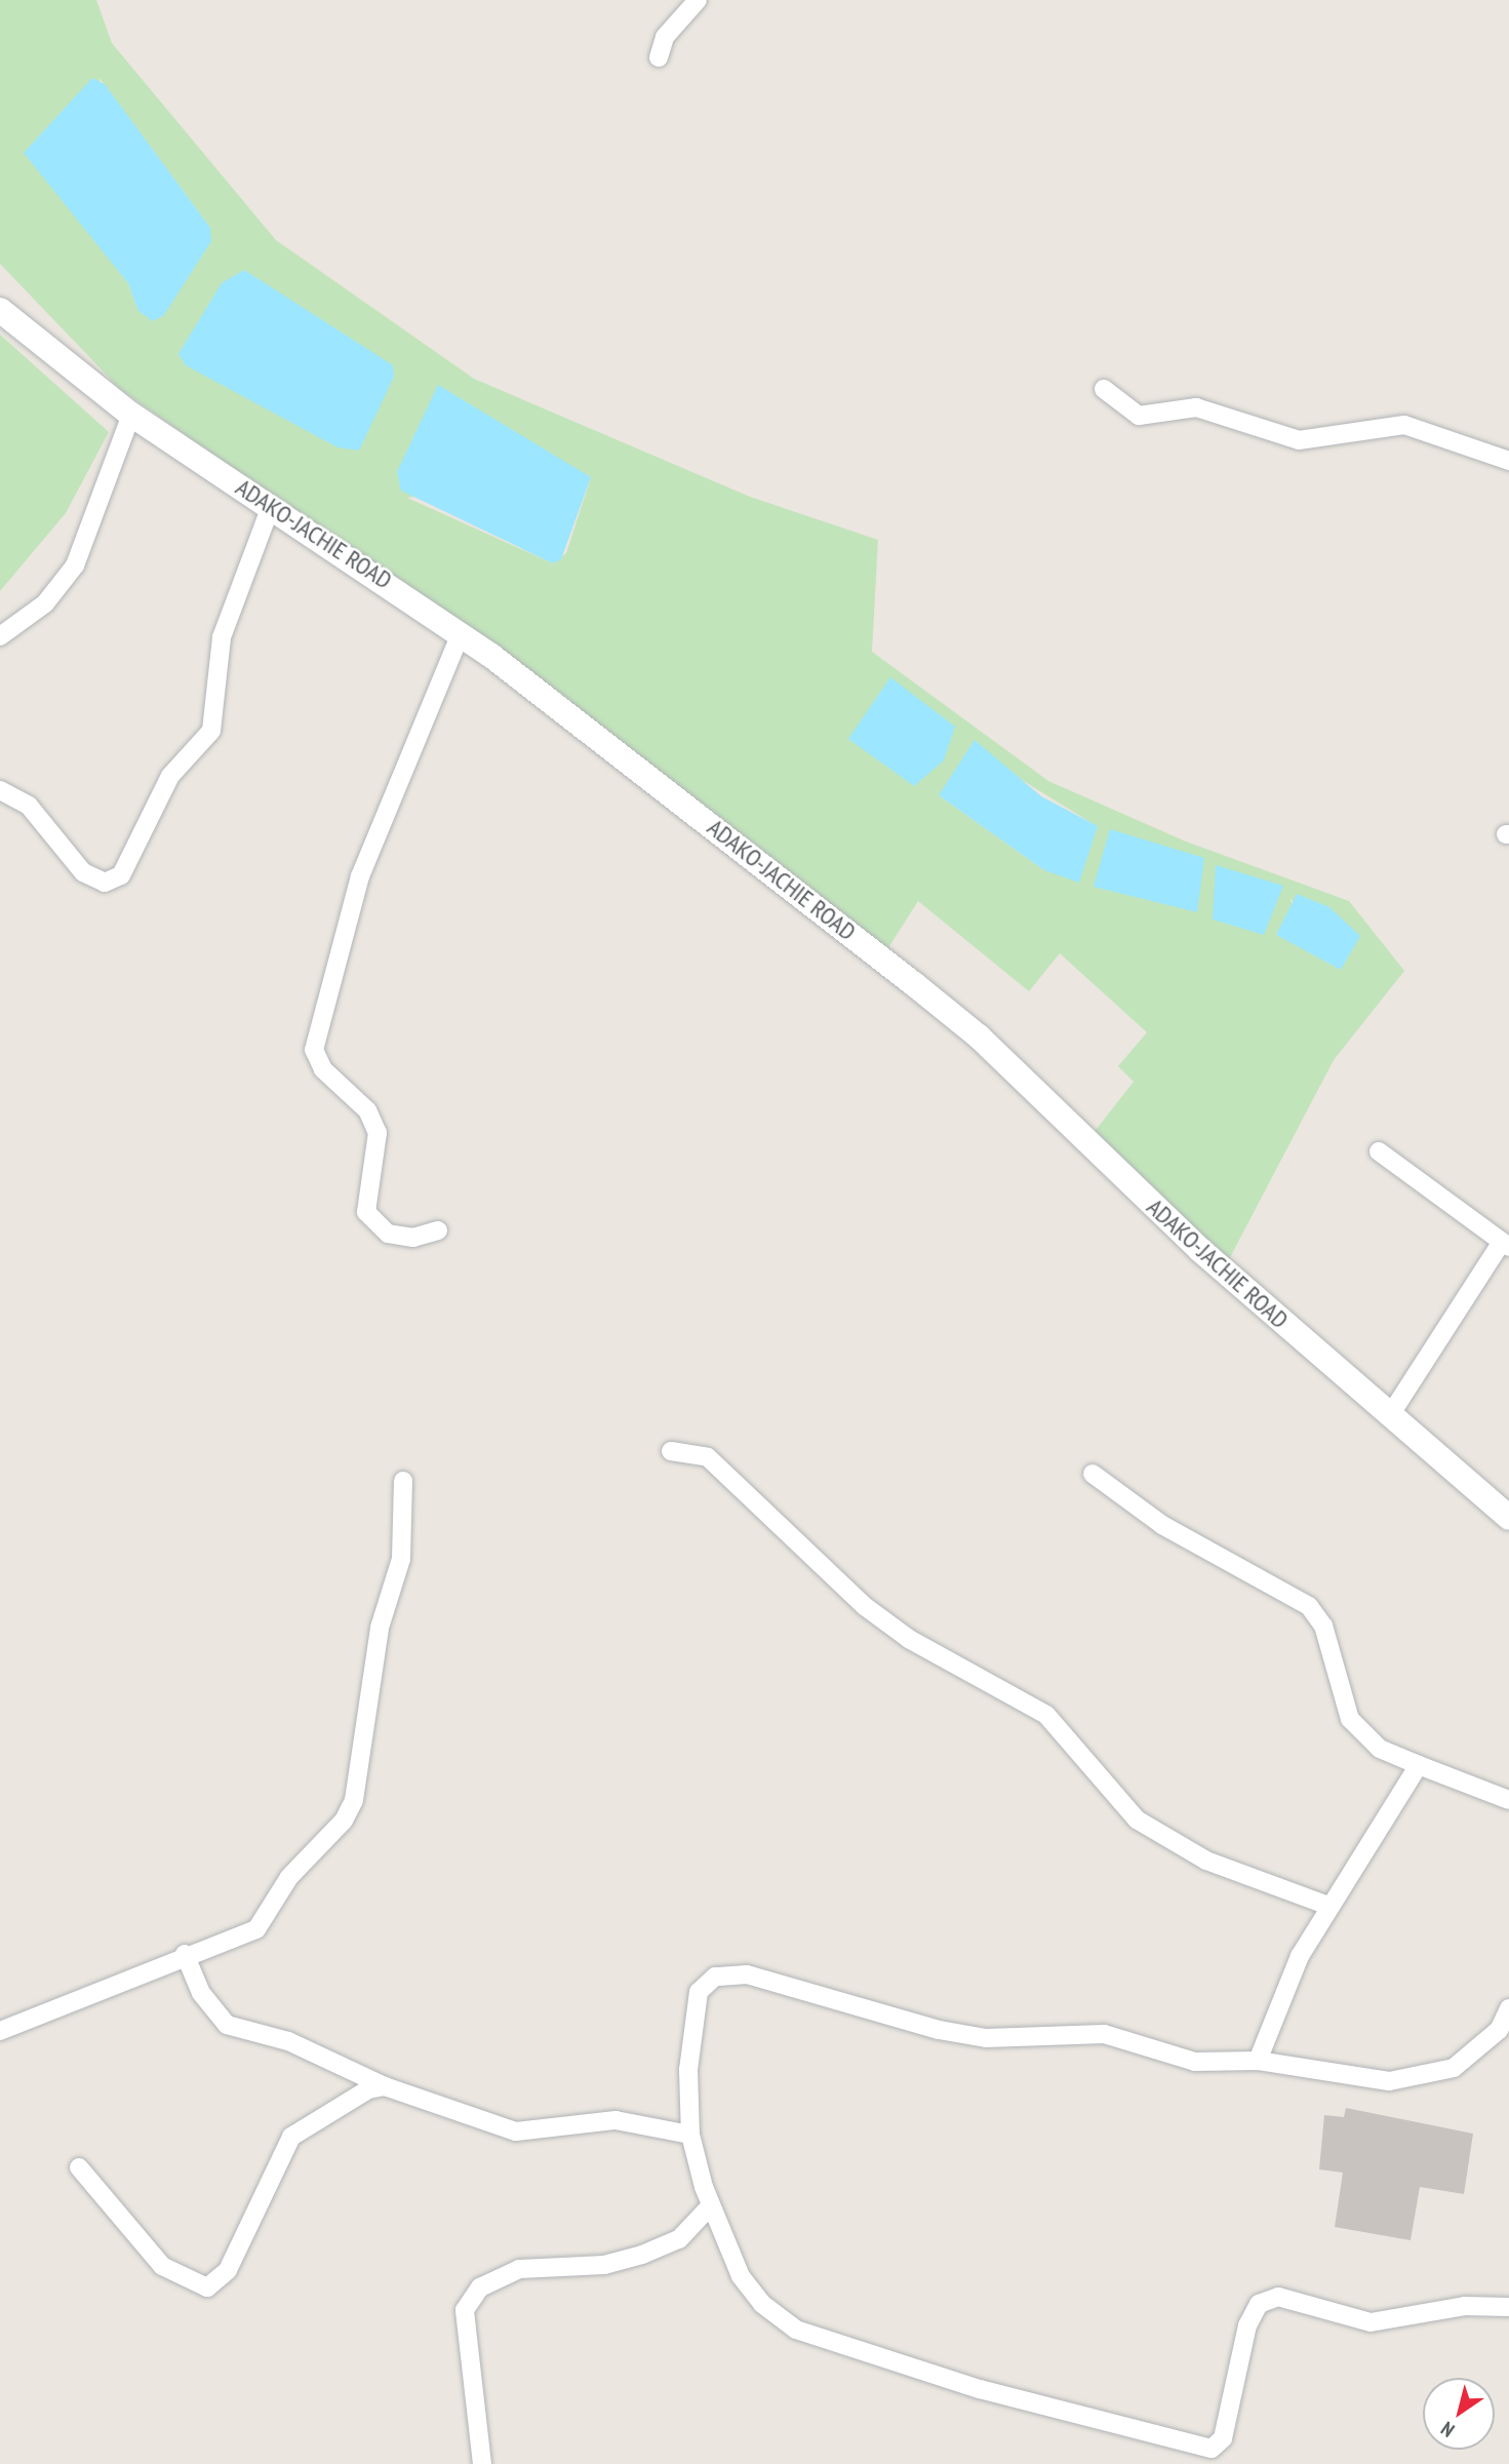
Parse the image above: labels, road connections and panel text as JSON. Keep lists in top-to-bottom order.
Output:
{
  "streets": {
    "street": ["ADAKO-JACHIE ROAD"]
  },
  "north": "bottom left"
}
